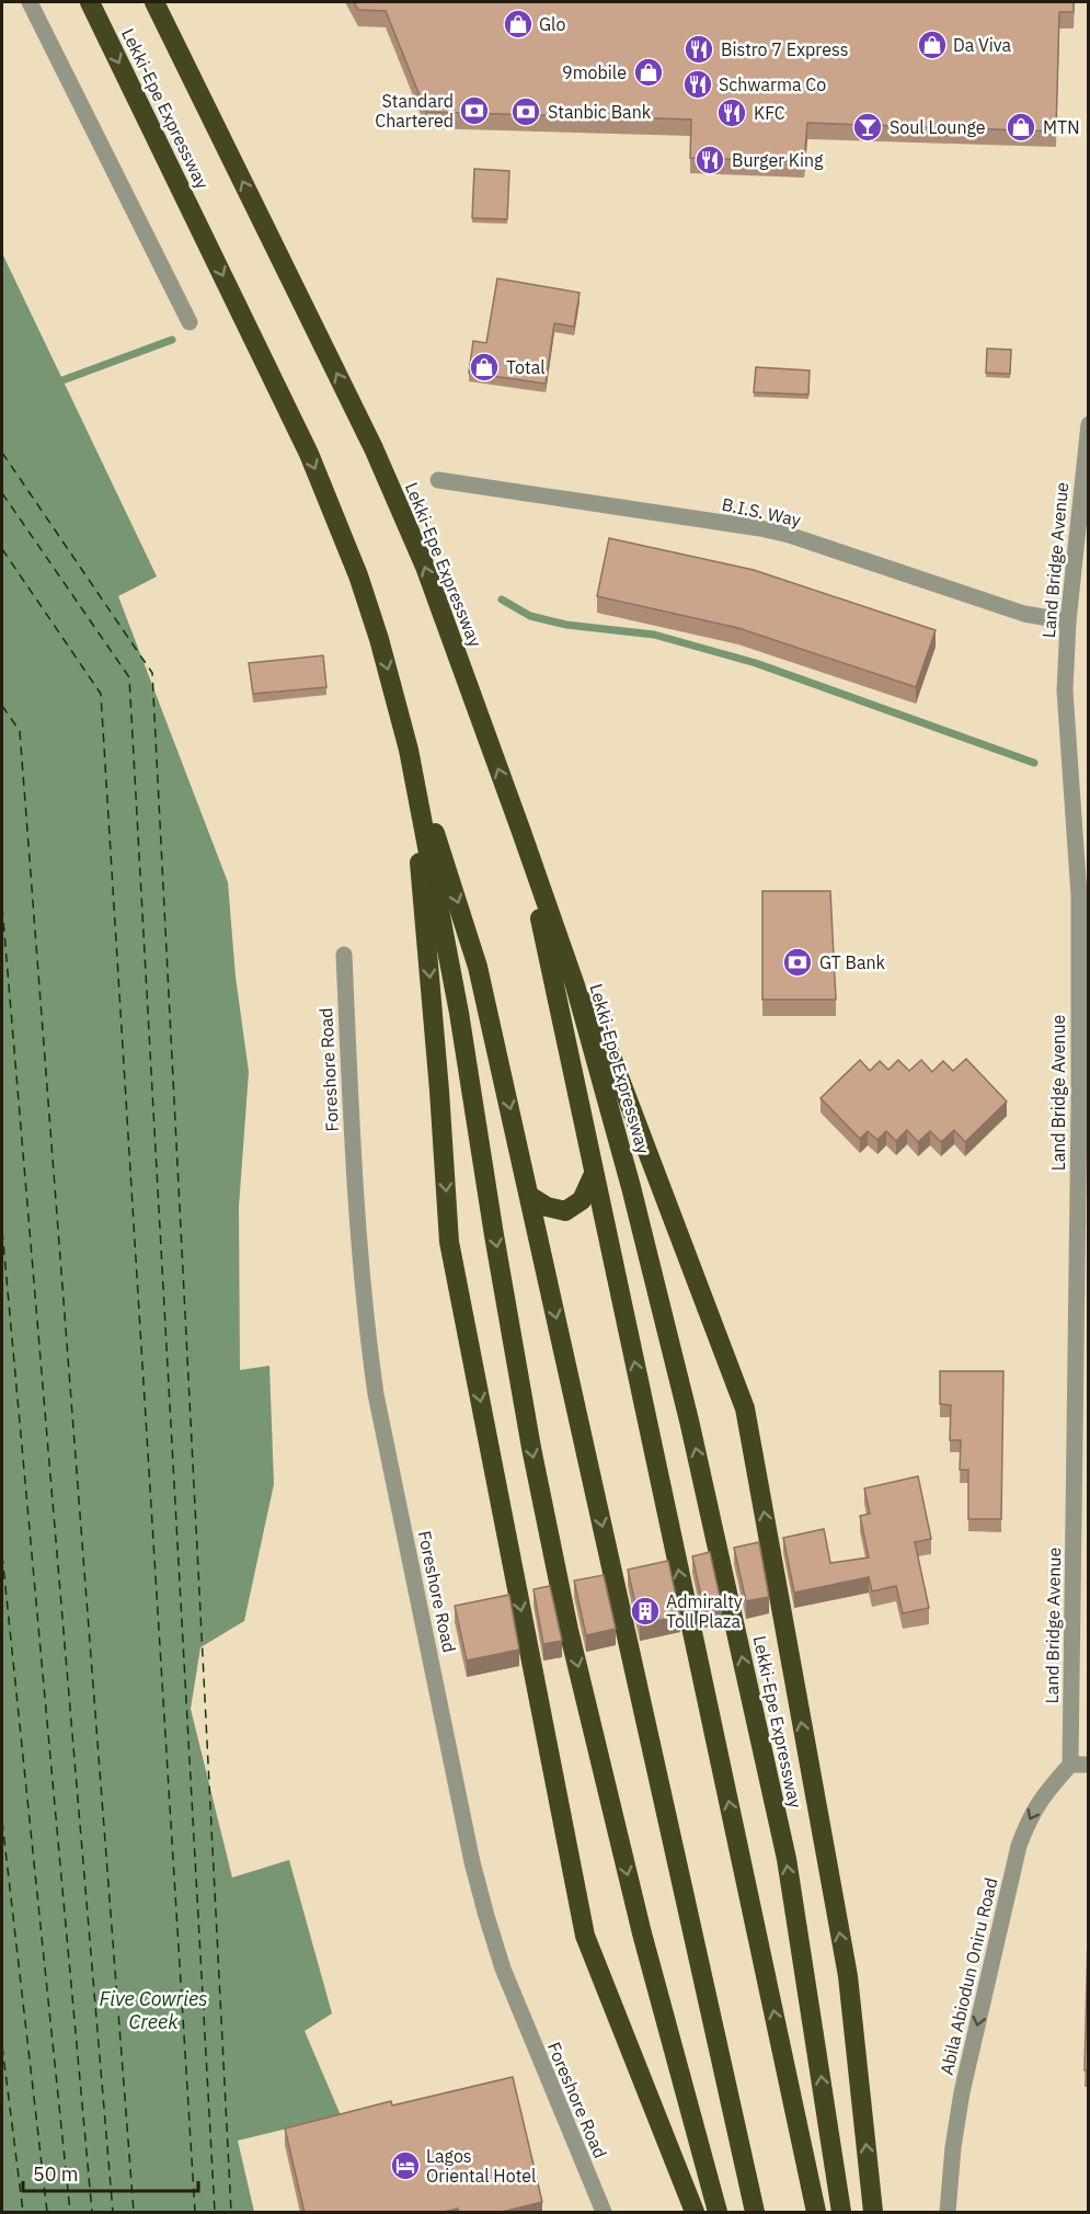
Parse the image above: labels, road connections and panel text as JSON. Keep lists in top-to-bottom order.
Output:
{
  "streets": {
    "highway": ["Lekki-Epe Expressway"],
    "street": [
      "B.I.S. Way",
      "Land Bridge Avenue",
      "Foreshore Road",
      "Abila Abiodun Oniru Road"
    ]
  },
  "crossings": [
    ["B.I.S. Way", "Land Bridge Avenue"],
    ["Land Bridge Avenue", "Abila Abiodun Oniru Road"]
  ],
  "one_way": ["Abila Abiodun Oniru Road"],
  "water": ["Five Cowries Creek"],
  "places": {
    "shop": [
      "Glo",
      "Da Viva",
      "9mobile",
      "MTN",
      "Total"
    ],
    "restaurant": [
      "Bistro 7 Express",
      "Schwarma Co",
      "KFC",
      "Burger King"
    ],
    "bank": ["Standard Chartered", "Stanbic Bank", "GT Bank"],
    "bar": ["Soul Lounge"],
    "building": ["Admiralty Toll Plaza"],
    "hotel": ["Lagos Oriental Hotel"]
  },
  "scale_bar": "50 m"
}
